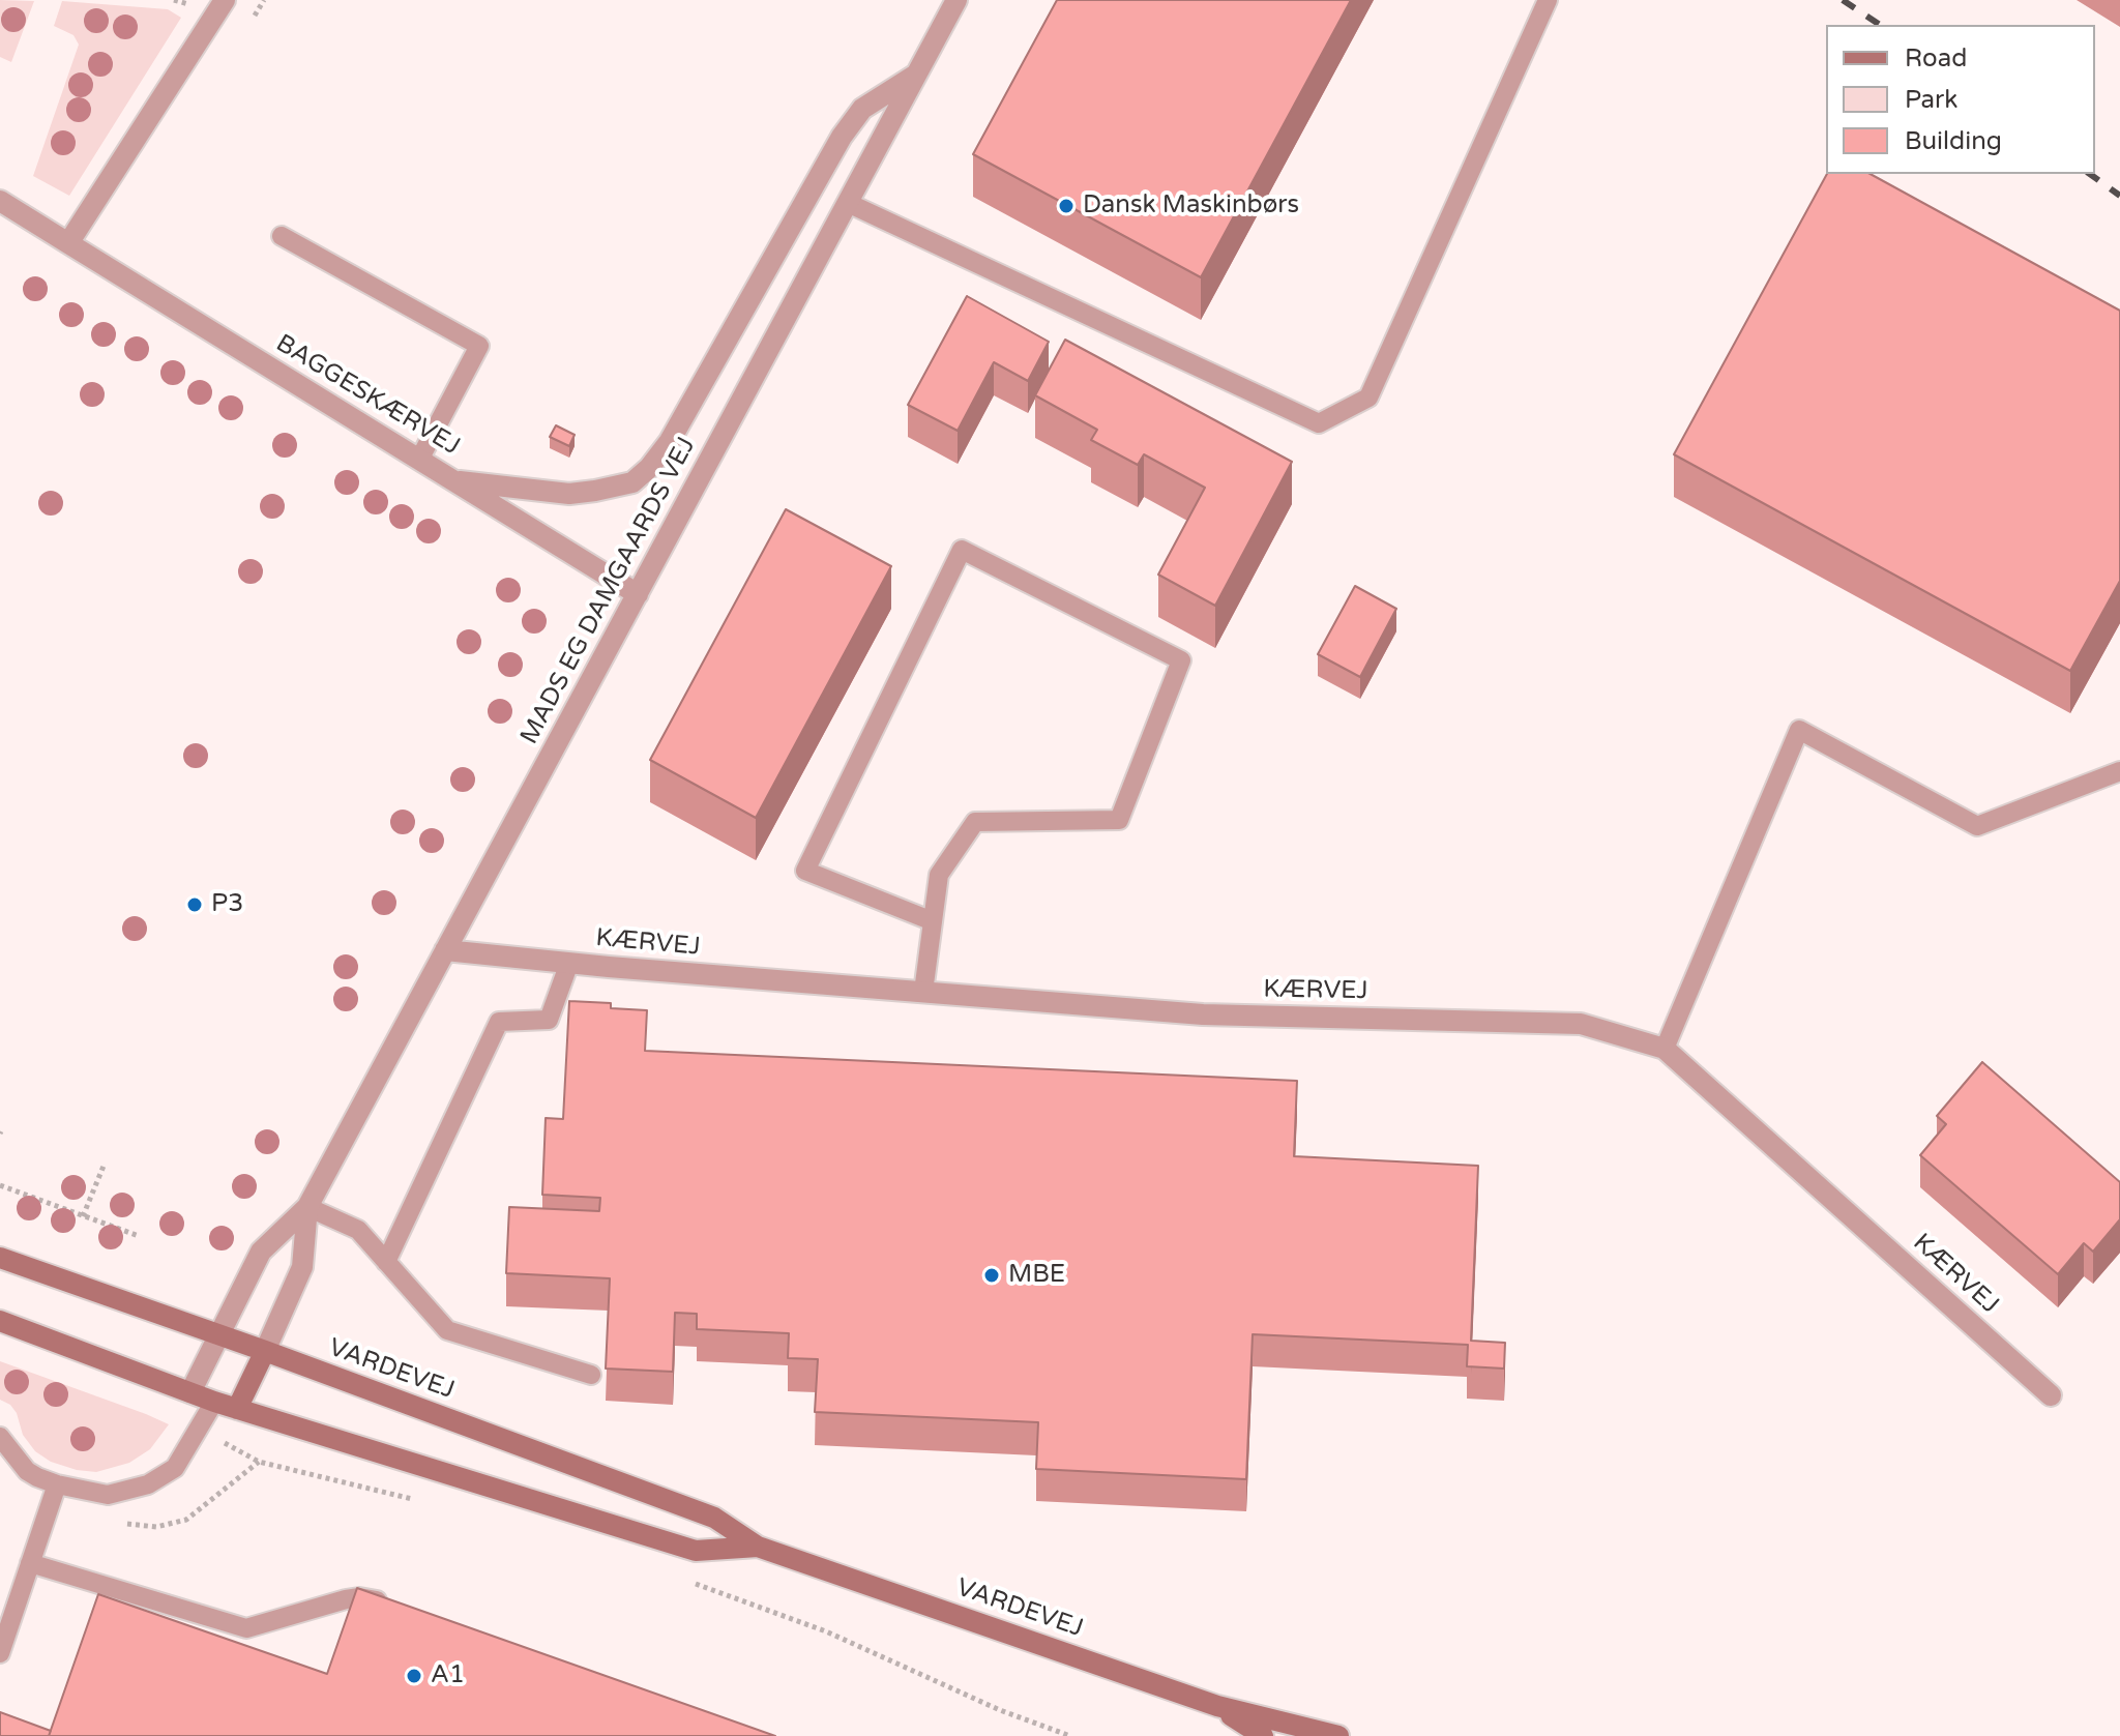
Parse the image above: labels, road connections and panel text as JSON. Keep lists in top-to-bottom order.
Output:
{
  "streets": {
    "street": [
      "BAGGESKÆRVEJ",
      "MADS EG DAMGAARDS VEJ",
      "KÆRVEJ",
      "VARDEVEJ"
    ]
  },
  "crossings": [
    ["BAGGESKÆRVEJ", "MADS EG DAMGAARDS VEJ"],
    ["MADS EG DAMGAARDS VEJ", "KÆRVEJ"],
    ["MADS EG DAMGAARDS VEJ", "VARDEVEJ"]
  ],
  "places": [
    "Dansk Maskinbørs",
    "P3",
    "MBE",
    "A1"
  ],
  "legend": ["Road", "Park", "Building"]
}
